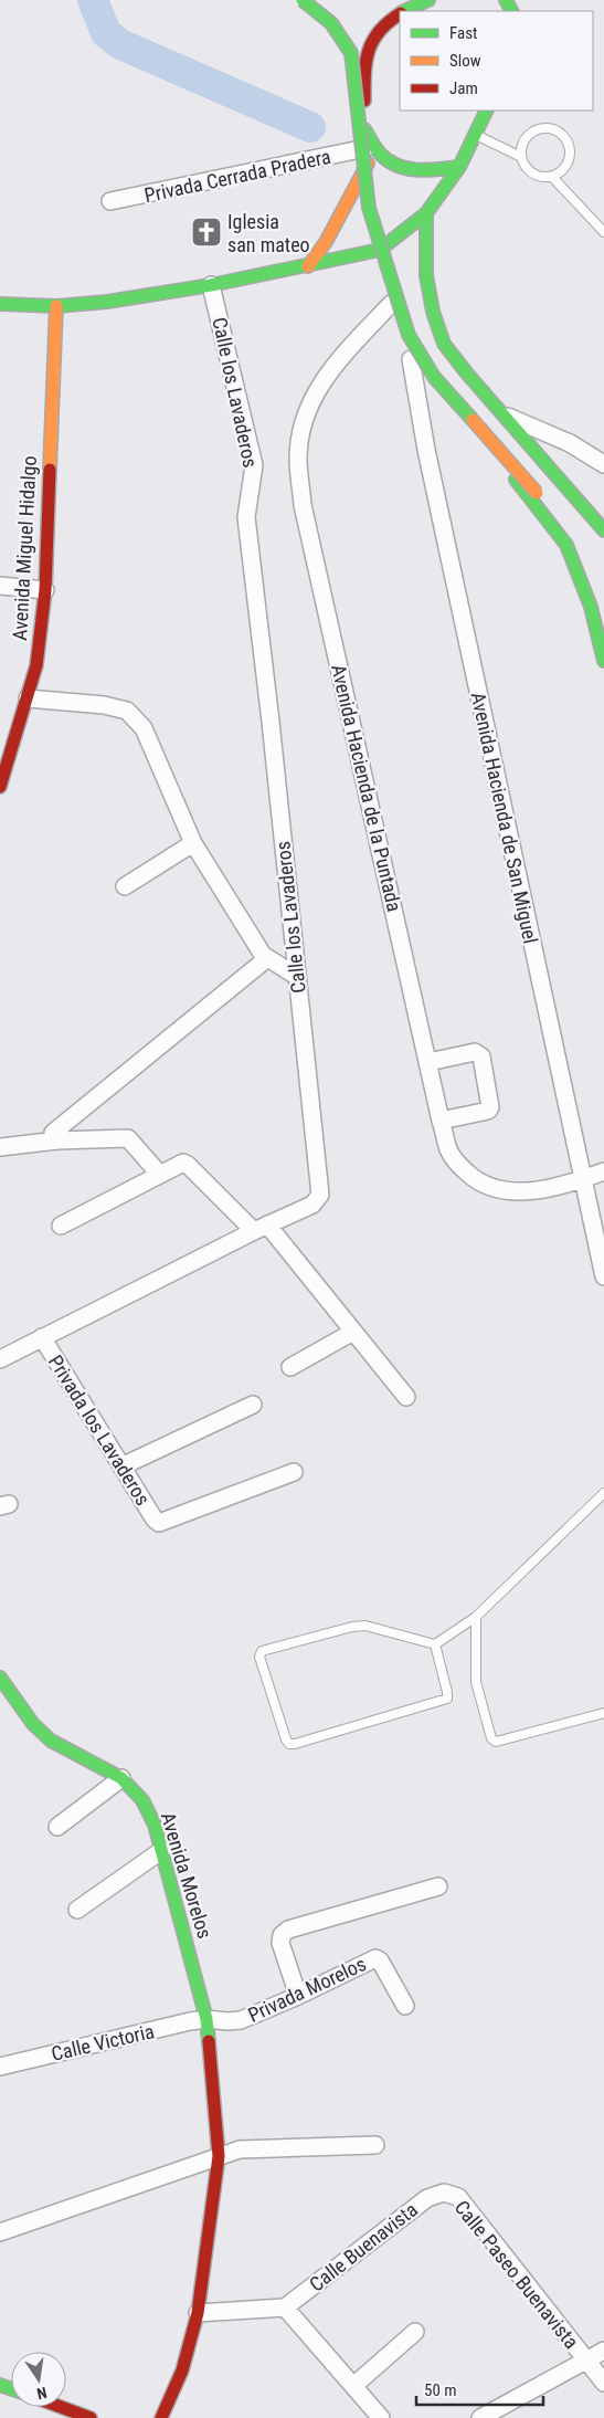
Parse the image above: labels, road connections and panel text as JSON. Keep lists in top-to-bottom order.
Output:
{
  "streets": {
    "main road": ["Avenida Miguel Hidalgo", "Avenida Morelos"],
    "street": [
      "Privada Cerrada Pradera",
      "Calle los Lavaderos",
      "Avenida Hacienda de la Puntada",
      "Avenida Hacienda de San Miguel",
      "Privada los Lavaderos",
      "Privada Morelos",
      "Calle Victoria",
      "Calle Buenavista",
      "Calle Paseo Buenavista"
    ]
  },
  "crossings": [
    ["Calle los Lavaderos", "Privada los Lavaderos"],
    ["Avenida Hacienda de la Puntada", "Avenida Hacienda de San Miguel"],
    ["Avenida Morelos", "Privada Morelos"],
    ["Avenida Morelos", "Calle Victoria"],
    ["Privada Morelos", "Calle Victoria"],
    ["Calle Buenavista", "Calle Paseo Buenavista"]
  ],
  "places": {
    "church": ["Iglesia san mateo"]
  },
  "legend": ["Fast", "Slow", "Jam"],
  "scale_bar": "50 m",
  "north": "bottom"
}
